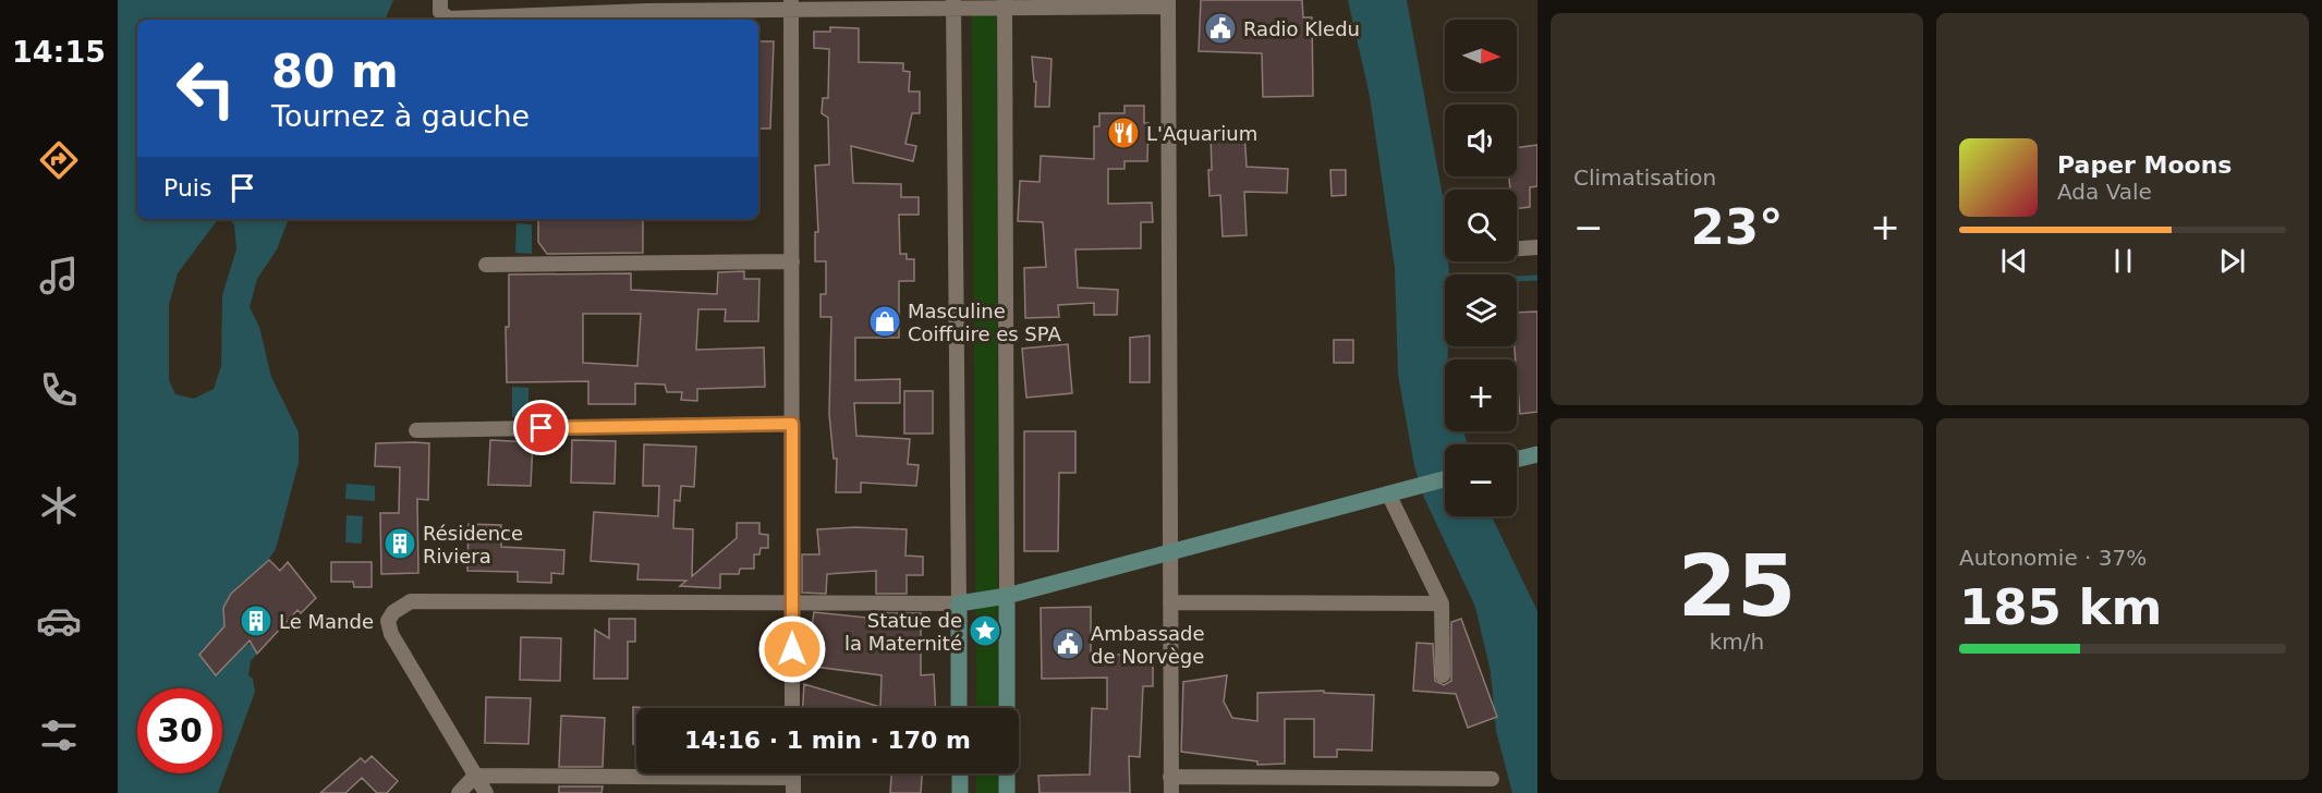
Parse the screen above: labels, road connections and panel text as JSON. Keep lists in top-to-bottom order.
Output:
{
  "places": {
    "public building": ["Radio Kledu", "Ambassade de Norvège"],
    "restaurant": ["L'Aquarium"],
    "shop": ["Masculine Coiffuire es SPA"],
    "building": ["Résidence Riviera", "Le Mande"],
    "place": ["Statue de la Maternité"]
  },
  "north": "right",
  "page": {
    "tabs": "14:15",
    "tile": [
      "Climatisation",
      ["25", "km/h"],
      ["Autonomie · 37%", "185 km"]
    ],
    "map_buttons": ["+", "−"],
    "turn": ["80 m", "Tournez à gauche"],
    "song": ["Paper Moons", "Ada Vale"],
    "then": "Puis",
    "heat": ["−", "23°", "+"],
    "limit": "30",
    "trip": "14:16 · 1 min · 170 m"
  }
}
